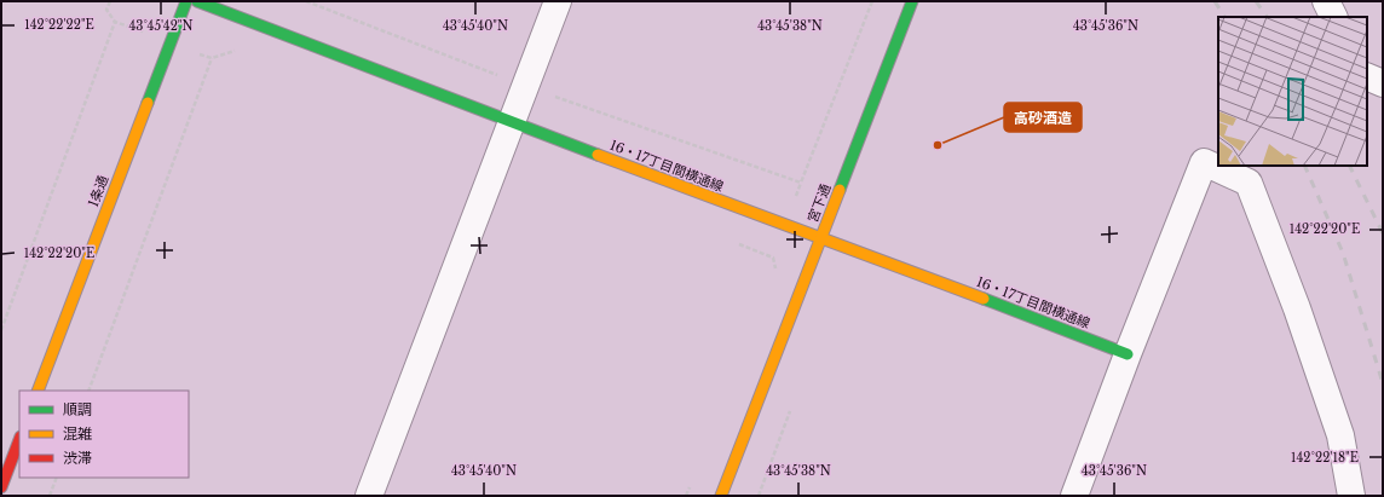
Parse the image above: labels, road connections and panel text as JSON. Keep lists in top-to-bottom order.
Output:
{
  "streets": {
    "street": ["16・17丁目間横通線", "1条通", "宮下通"]
  },
  "crossings": [
    ["16・17丁目間横通線", "宮下通"]
  ],
  "places": ["高砂酒造"],
  "legend": ["順調", "混雑", "渋滞"],
  "coordinates": [
    "142°22'22\"E",
    "43°45'42\"N",
    "43°45'40\"N",
    "43°45'38\"N",
    "43°45'36\"N",
    "142°22'20\"E",
    "142°22'18\"E"
  ]
}
